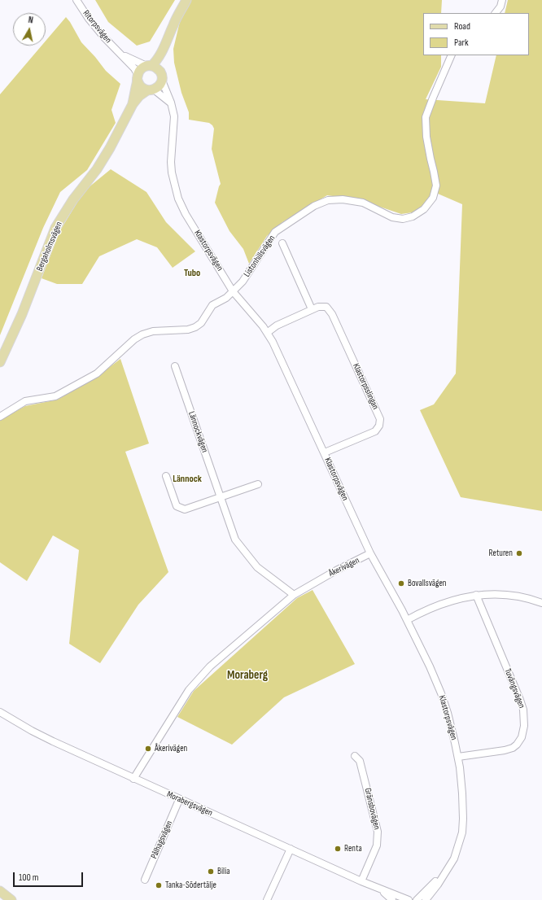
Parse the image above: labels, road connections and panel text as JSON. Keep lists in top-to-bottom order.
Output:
{
  "streets": {
    "main road": ["Bergaholmsvägen"],
    "street": [
      "Ritorpsvägen",
      "Klastorpsvägen",
      "Listonhillsvägen",
      "Klastorpsslingan",
      "Lännockvägen",
      "Åkerivägen",
      "Tuvängsvägen",
      "Morabergsvägen",
      "Gränsbovägen",
      "Pålhagsvägen"
    ]
  },
  "crossings": [
    ["Ritorpsvägen", "Bergaholmsvägen"],
    ["Ritorpsvägen", "Klastorpsvägen"],
    ["Bergaholmsvägen", "Klastorpsvägen"],
    ["Klastorpsvägen", "Listonhillsvägen"],
    ["Klastorpsvägen", "Klastorpsslingan"],
    ["Klastorpsvägen", "Åkerivägen"],
    ["Klastorpsvägen", "Tuvängsvägen"],
    ["Lännockvägen", "Åkerivägen"],
    ["Åkerivägen", "Morabergsvägen"],
    ["Morabergsvägen", "Gränsbovägen"],
    ["Morabergsvägen", "Pålhagsvägen"]
  ],
  "districts": ["Tubo", "Lännock", "Moraberg"],
  "places": [
    "Returen",
    "Bovallsvägen",
    "Åkerivägen",
    "Renta",
    "Bilia",
    "Tanka-Södertälje"
  ],
  "legend": ["Road", "Park"],
  "scale_bar": "100 m",
  "north": "top"
}
